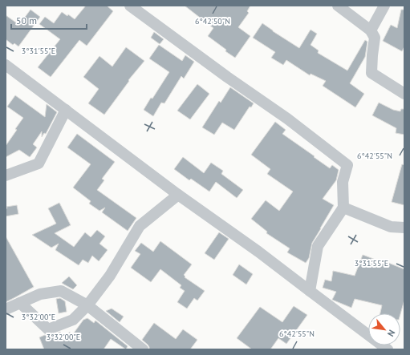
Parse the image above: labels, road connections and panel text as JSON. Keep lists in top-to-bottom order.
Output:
{
  "scale_bar": "50 m",
  "north": "bottom right",
  "coordinates": [
    "6°42'50\"N",
    "3°31'55\"E",
    "6°42'55\"N",
    "3°32'00\"E"
  ]
}
